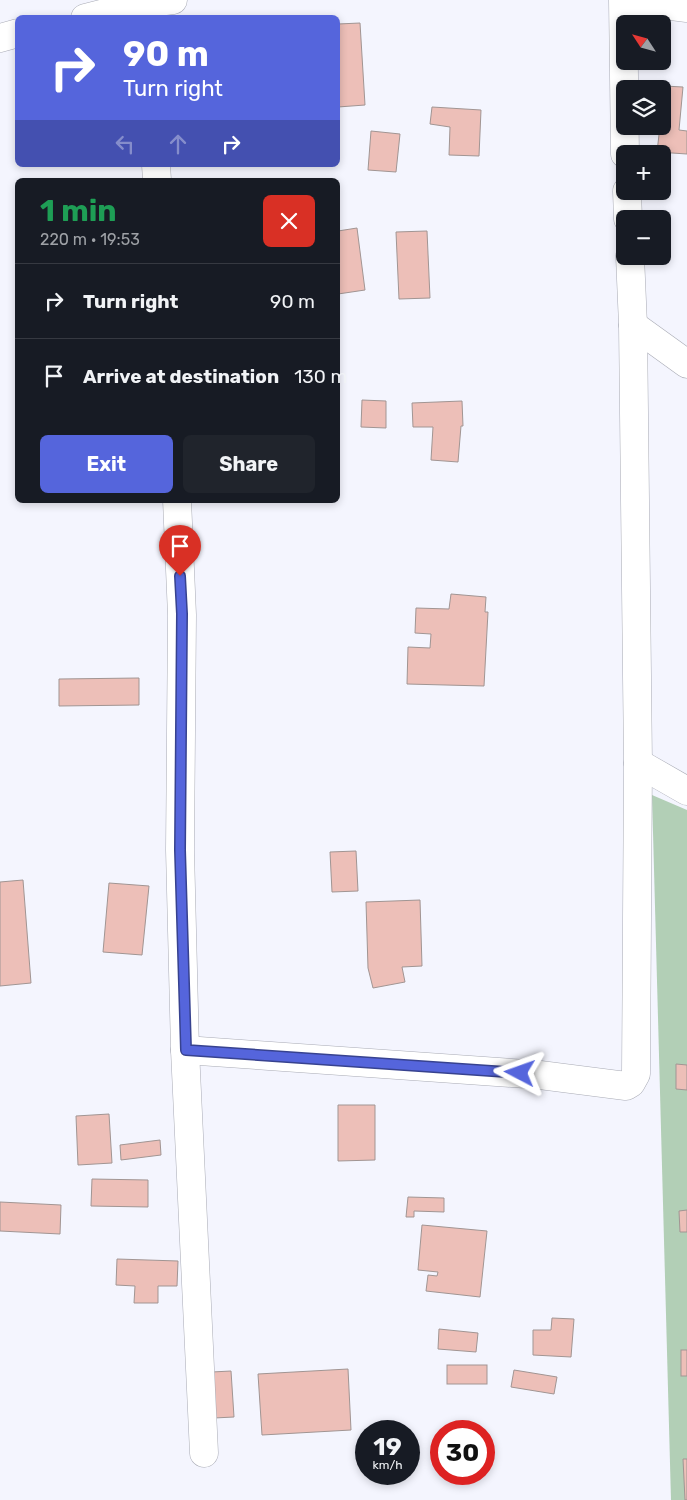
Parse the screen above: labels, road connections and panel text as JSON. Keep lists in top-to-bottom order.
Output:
{
  "north": "top left",
  "page": {
    "map_buttons": ["+", "−"],
    "turn": ["90 m", "Turn right"],
    "heading": ["1 min", "220 m · 19:53"],
    "list": [
      {
        "name": "Turn right",
        "value": "90 m"
      },
      {
        "name": "Arrive at destination",
        "value": "130 m"
      }
    ],
    "buttons": ["Exit", "Share"],
    "speed": "19 km/h",
    "limit": "30"
  }
}
